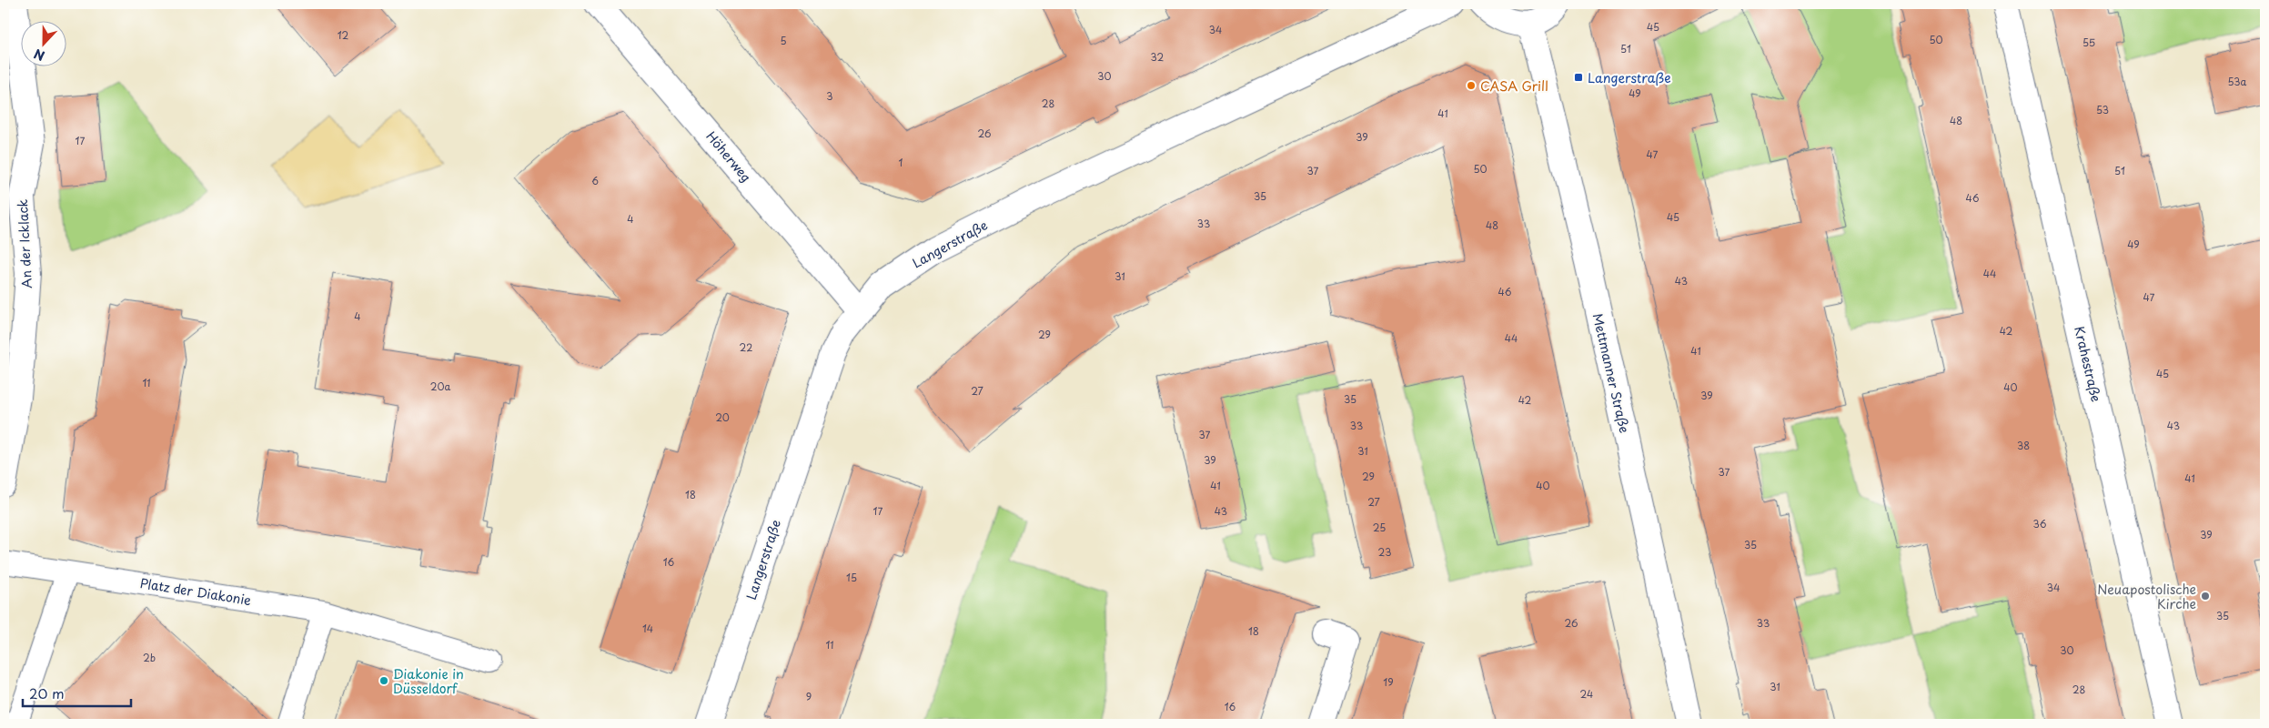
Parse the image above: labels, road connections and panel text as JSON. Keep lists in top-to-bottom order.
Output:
{
  "streets": {
    "street": [
      "Höherweg",
      "An der Icklack",
      "Langerstraße",
      "Krahestraße",
      "Mettmanner Straße",
      "Platz der Diakonie"
    ]
  },
  "crossings": [
    ["Höherweg", "Langerstraße"]
  ],
  "places": {
    "transit": ["Langerstraße"],
    "other": ["CASA Grill", "Neuapostolische Kirche", "Diakonie in Düsseldorf"]
  },
  "house_numbers": [
    "45",
    "34",
    "12",
    "50",
    "5",
    "55",
    "51",
    "32",
    "30",
    "53a",
    "49",
    "3",
    "28",
    "53",
    "41",
    "48",
    "26",
    "39",
    "17",
    "47",
    "1",
    "50",
    "37",
    "51",
    "6",
    "35",
    "46",
    "45",
    "4",
    "33",
    "48",
    "49",
    "44",
    "31",
    "43",
    "46",
    "47",
    "4",
    "42",
    "29",
    "44",
    "22",
    "41",
    "45",
    "11",
    "20a",
    "40",
    "27",
    "39",
    "35",
    "42",
    "20",
    "33",
    "43",
    "37",
    "38",
    "31",
    "39",
    "37",
    "29",
    "41",
    "41",
    "40",
    "18",
    "27",
    "17",
    "43",
    "36",
    "25",
    "39",
    "35",
    "23",
    "16",
    "15",
    "34",
    "35",
    "26",
    "33",
    "14",
    "18",
    "11",
    "30",
    "2b",
    "19",
    "31",
    "28",
    "24",
    "9",
    "16"
  ],
  "scale_bar": "20 m",
  "north": "bottom"
}
